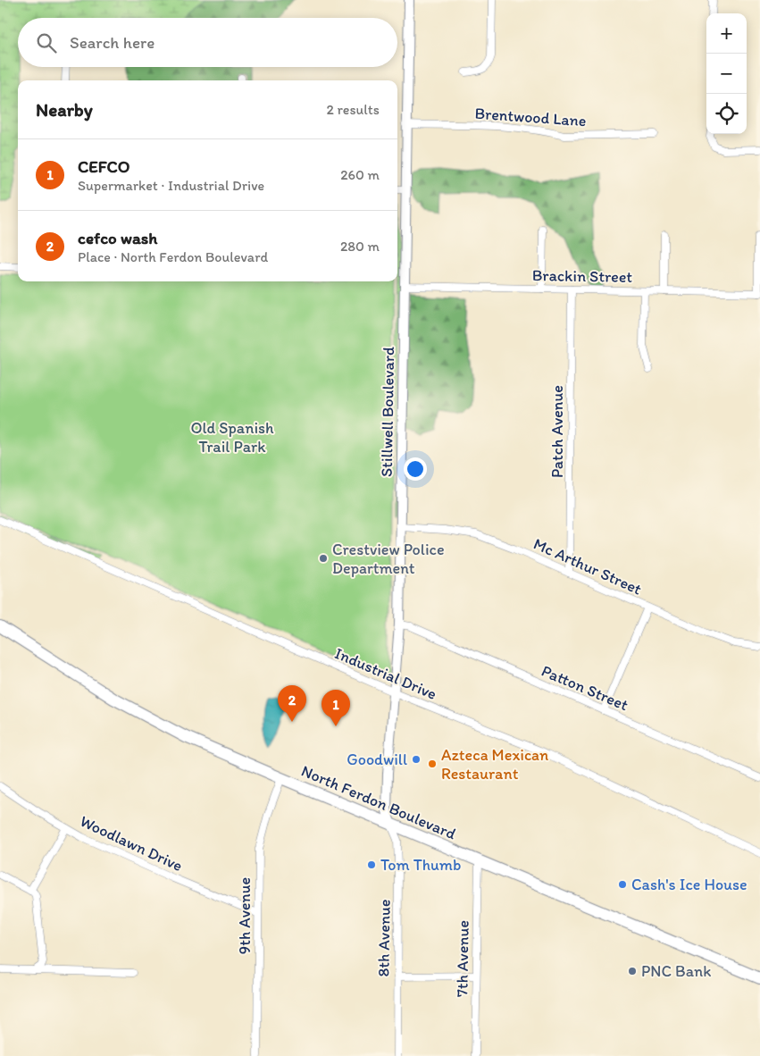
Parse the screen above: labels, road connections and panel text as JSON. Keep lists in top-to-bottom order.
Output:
{
  "streets": {
    "main road": ["North Ferdon Boulevard"],
    "street": [
      "Brentwood Lane",
      "Brackin Street",
      "Stillwell Boulevard",
      "Patch Avenue",
      "Mc Arthur Street",
      "Industrial Drive",
      "Patton Street",
      "Woodlawn Drive",
      "9th Avenue",
      "8th Avenue",
      "7th Avenue"
    ]
  },
  "crossings": [
    ["Brentwood Lane", "Stillwell Boulevard"],
    ["Brackin Street", "Stillwell Boulevard"],
    ["Brackin Street", "Patch Avenue"],
    ["Stillwell Boulevard", "Mc Arthur Street"],
    ["Stillwell Boulevard", "Industrial Drive"],
    ["Stillwell Boulevard", "Patton Street"],
    ["Stillwell Boulevard", "North Ferdon Boulevard"],
    ["Stillwell Boulevard", "8th Avenue"],
    ["Patch Avenue", "Mc Arthur Street"],
    ["North Ferdon Boulevard", "9th Avenue"],
    ["North Ferdon Boulevard", "8th Avenue"],
    ["North Ferdon Boulevard", "7th Avenue"],
    ["Woodlawn Drive", "9th Avenue"]
  ],
  "parks": ["Old Spanish Trail Park"],
  "places": [
    "Crestview Police Department",
    "Goodwill",
    "Azteca Mexican Restaurant",
    "Tom Thumb",
    "Cash's Ice House",
    "PNC Bank"
  ],
  "page": {
    "map_buttons": ["+", "−"],
    "search": "Search here",
    "heading": ["Nearby", "2 results"],
    "list": [
      {
        "mark": "1",
        "name": "CEFCO",
        "note": "Supermarket · Industrial Drive",
        "value": "260 m"
      },
      {
        "mark": "2",
        "name": "cefco wash",
        "note": "Place · North Ferdon Boulevard",
        "value": "280 m"
      }
    ],
    "pins": ["2", "1"]
  }
}
